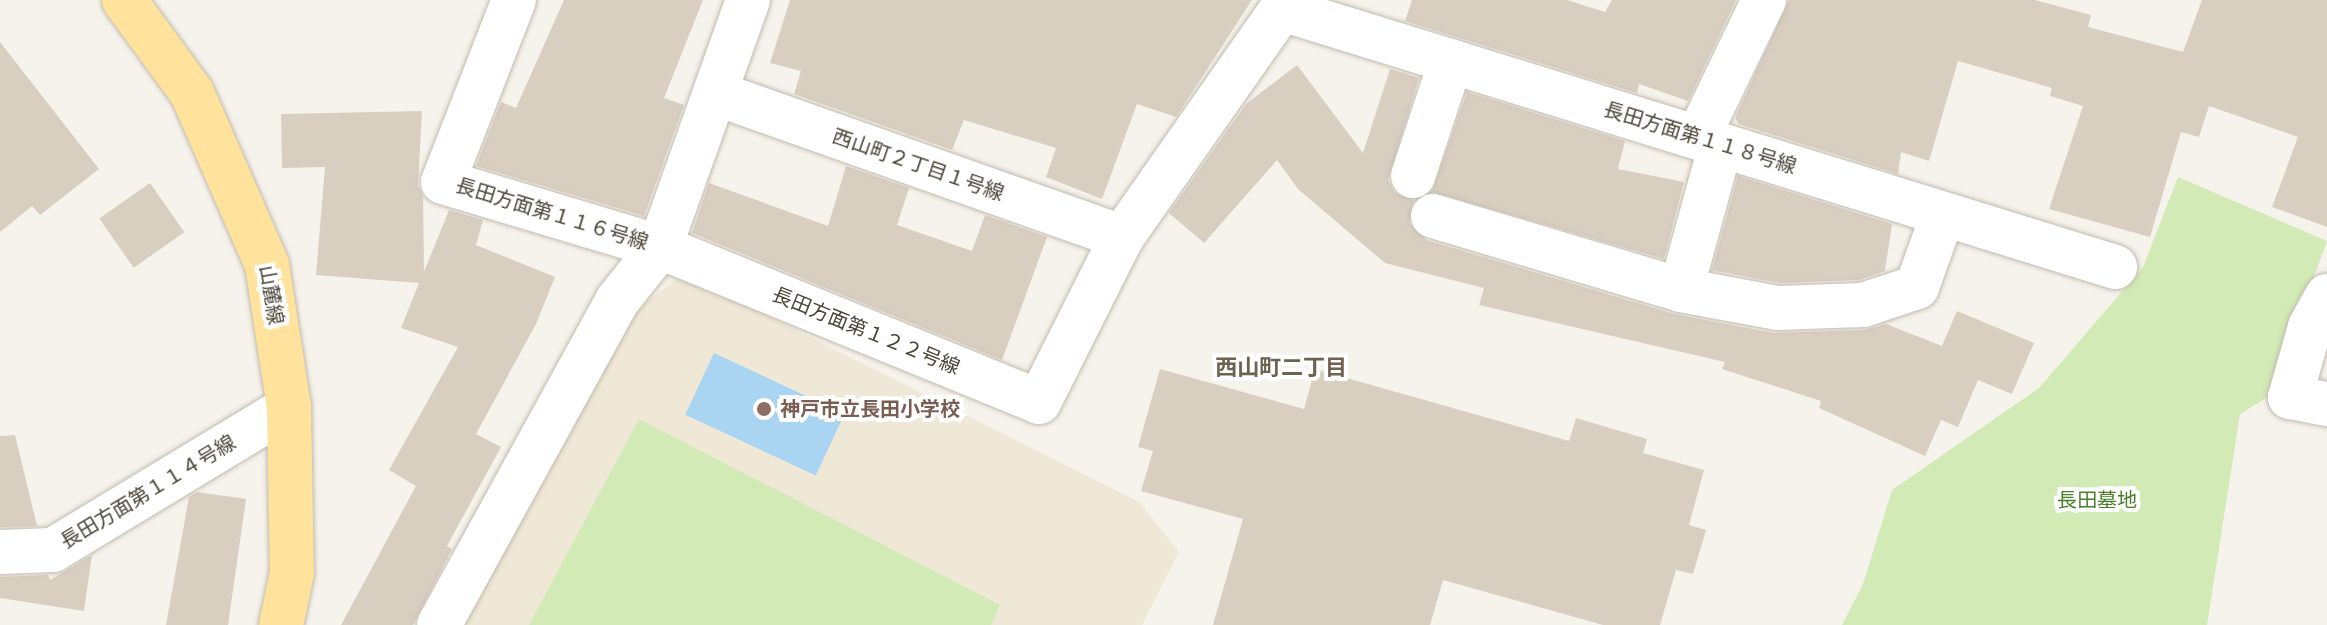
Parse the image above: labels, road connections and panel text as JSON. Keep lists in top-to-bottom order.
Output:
{
  "streets": {
    "main road": ["山麓線"],
    "street": [
      "長田方面第１１８号線",
      "西山町２丁目１号線",
      "長田方面第１１６号線",
      "長田方面第１２２号線",
      "長田方面第１１４号線"
    ]
  },
  "crossings": [
    ["長田方面第１１８号線", "長田方面第１２２号線"],
    ["西山町２丁目１号線", "長田方面第１２２号線"],
    ["長田方面第１１６号線", "長田方面第１２２号線"],
    ["山麓線", "長田方面第１１４号線"]
  ],
  "districts": ["西山町二丁目"],
  "parks": ["長田墓地"],
  "places": ["神戸市立長田小学校"]
}
